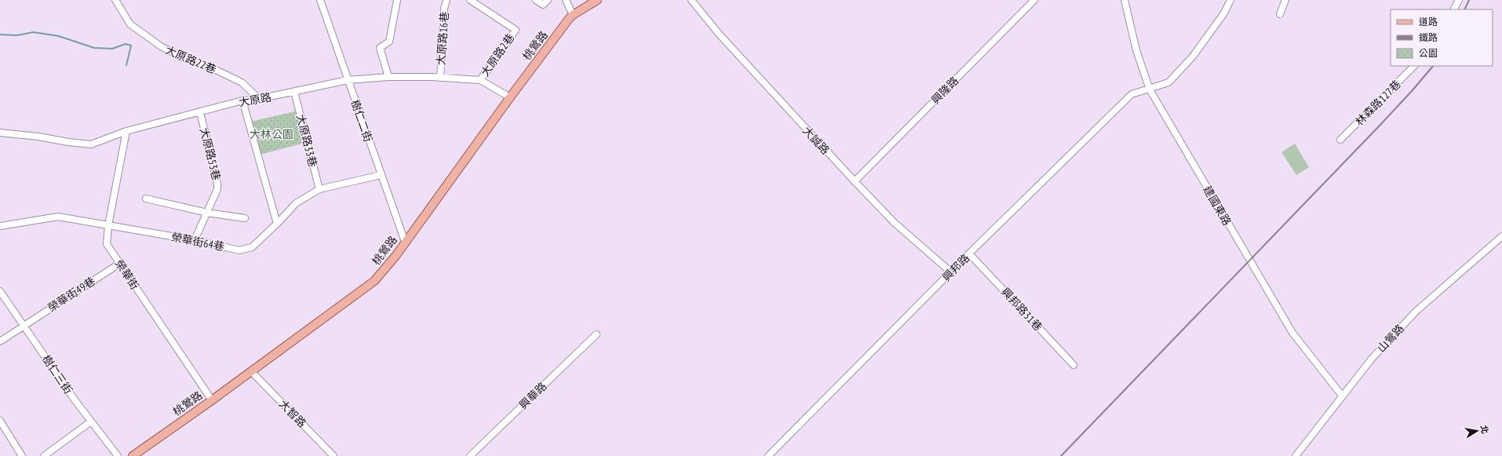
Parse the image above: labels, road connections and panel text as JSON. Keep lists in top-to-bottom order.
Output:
{
  "streets": {
    "main road": ["桃鶯路"],
    "street": [
      "大原路16巷",
      "大原路2巷",
      "大原路22巷",
      "興隆路",
      "大原路",
      "林森路127巷",
      "樹仁二街",
      "大原路33巷",
      "大誠路",
      "大原路53巷",
      "建國東路",
      "榮華街64巷",
      "興邦路",
      "榮華街",
      "榮華街49巷",
      "興邦路31巷",
      "山鶯路",
      "樹仁三街",
      "興華路",
      "大智路"
    ]
  },
  "crossings": [
    ["大原路16巷", "大原路"],
    ["桃鶯路", "大原路"],
    ["桃鶯路", "樹仁二街"],
    ["桃鶯路", "榮華街"],
    ["桃鶯路", "大智路"],
    ["大原路2巷", "大原路"],
    ["大原路22巷", "大原路"],
    ["興隆路", "大誠路"],
    ["大原路", "樹仁二街"],
    ["大原路", "大原路33巷"],
    ["大原路", "大原路53巷"],
    ["大原路", "榮華街"],
    ["樹仁二街", "榮華街64巷"],
    ["大原路33巷", "榮華街64巷"],
    ["大誠路", "興邦路"],
    ["大原路53巷", "榮華街64巷"],
    ["建國東路", "興邦路"],
    ["建國東路", "山鶯路"],
    ["榮華街64巷", "榮華街"],
    ["興邦路", "興邦路31巷"],
    ["榮華街", "榮華街49巷"],
    ["榮華街49巷", "樹仁三街"]
  ],
  "parks": ["大林公園"],
  "legend": ["道路", "鐵路", "公園"],
  "north": "right"
}
